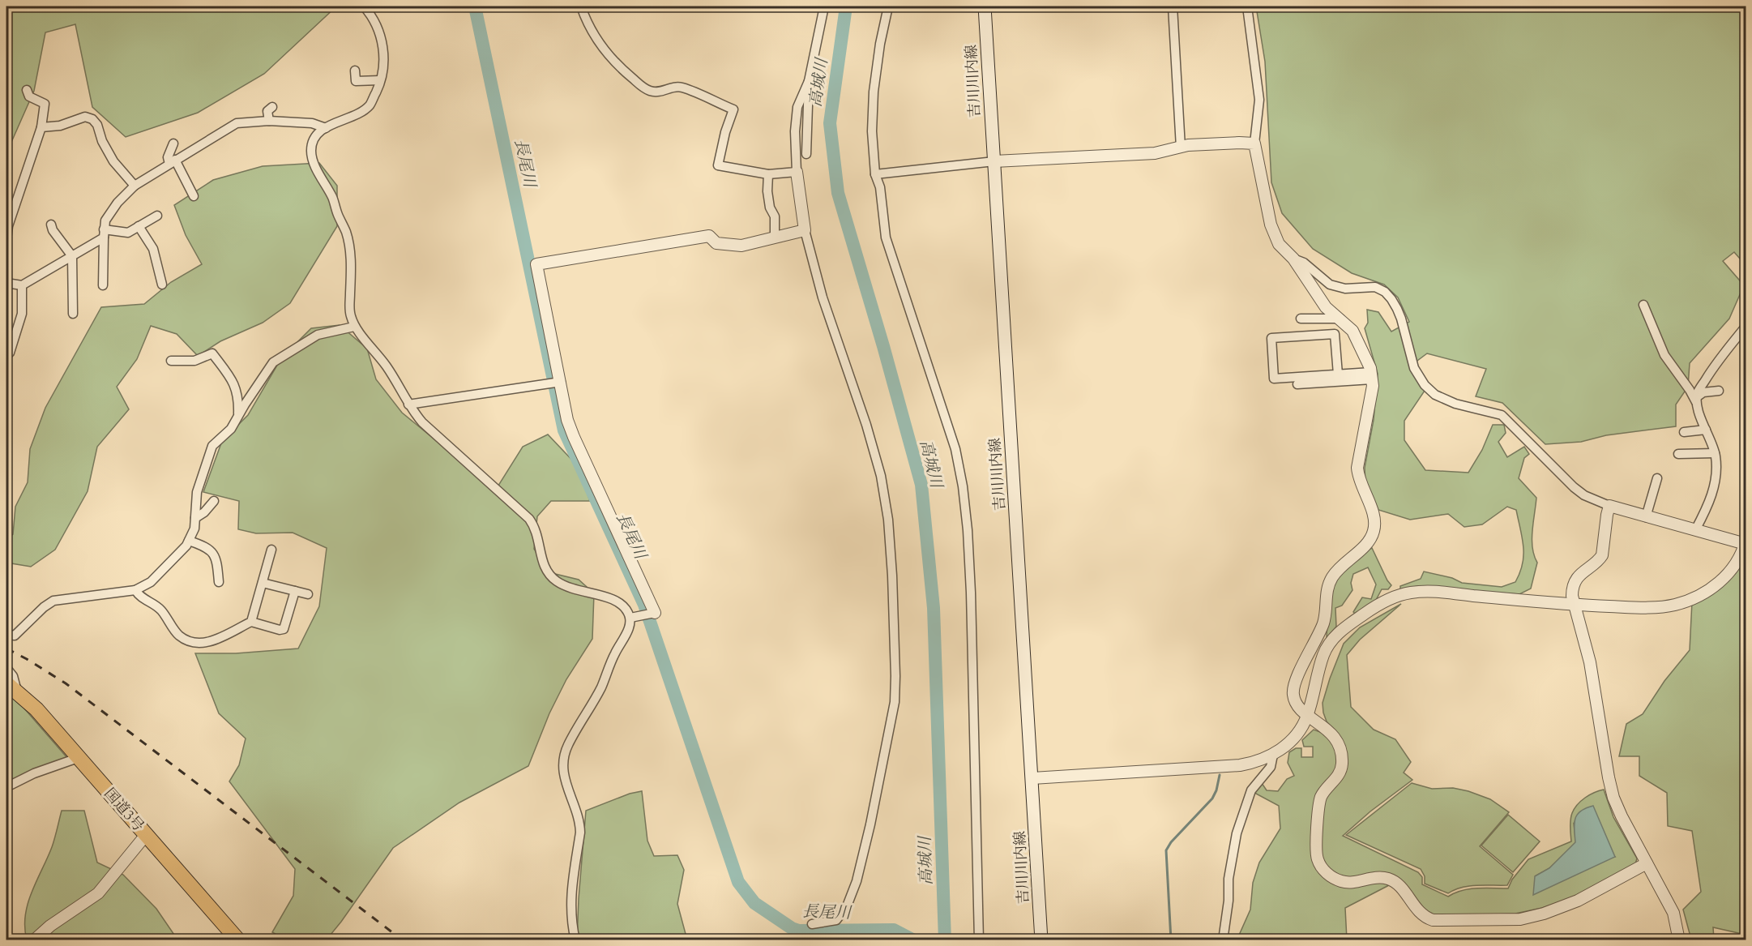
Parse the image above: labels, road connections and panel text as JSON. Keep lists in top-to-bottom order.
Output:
{
  "streets": {
    "highway": ["国道3号"],
    "main road": ["吉川川内線"]
  },
  "water": ["高城川", "長尾川"]
}
